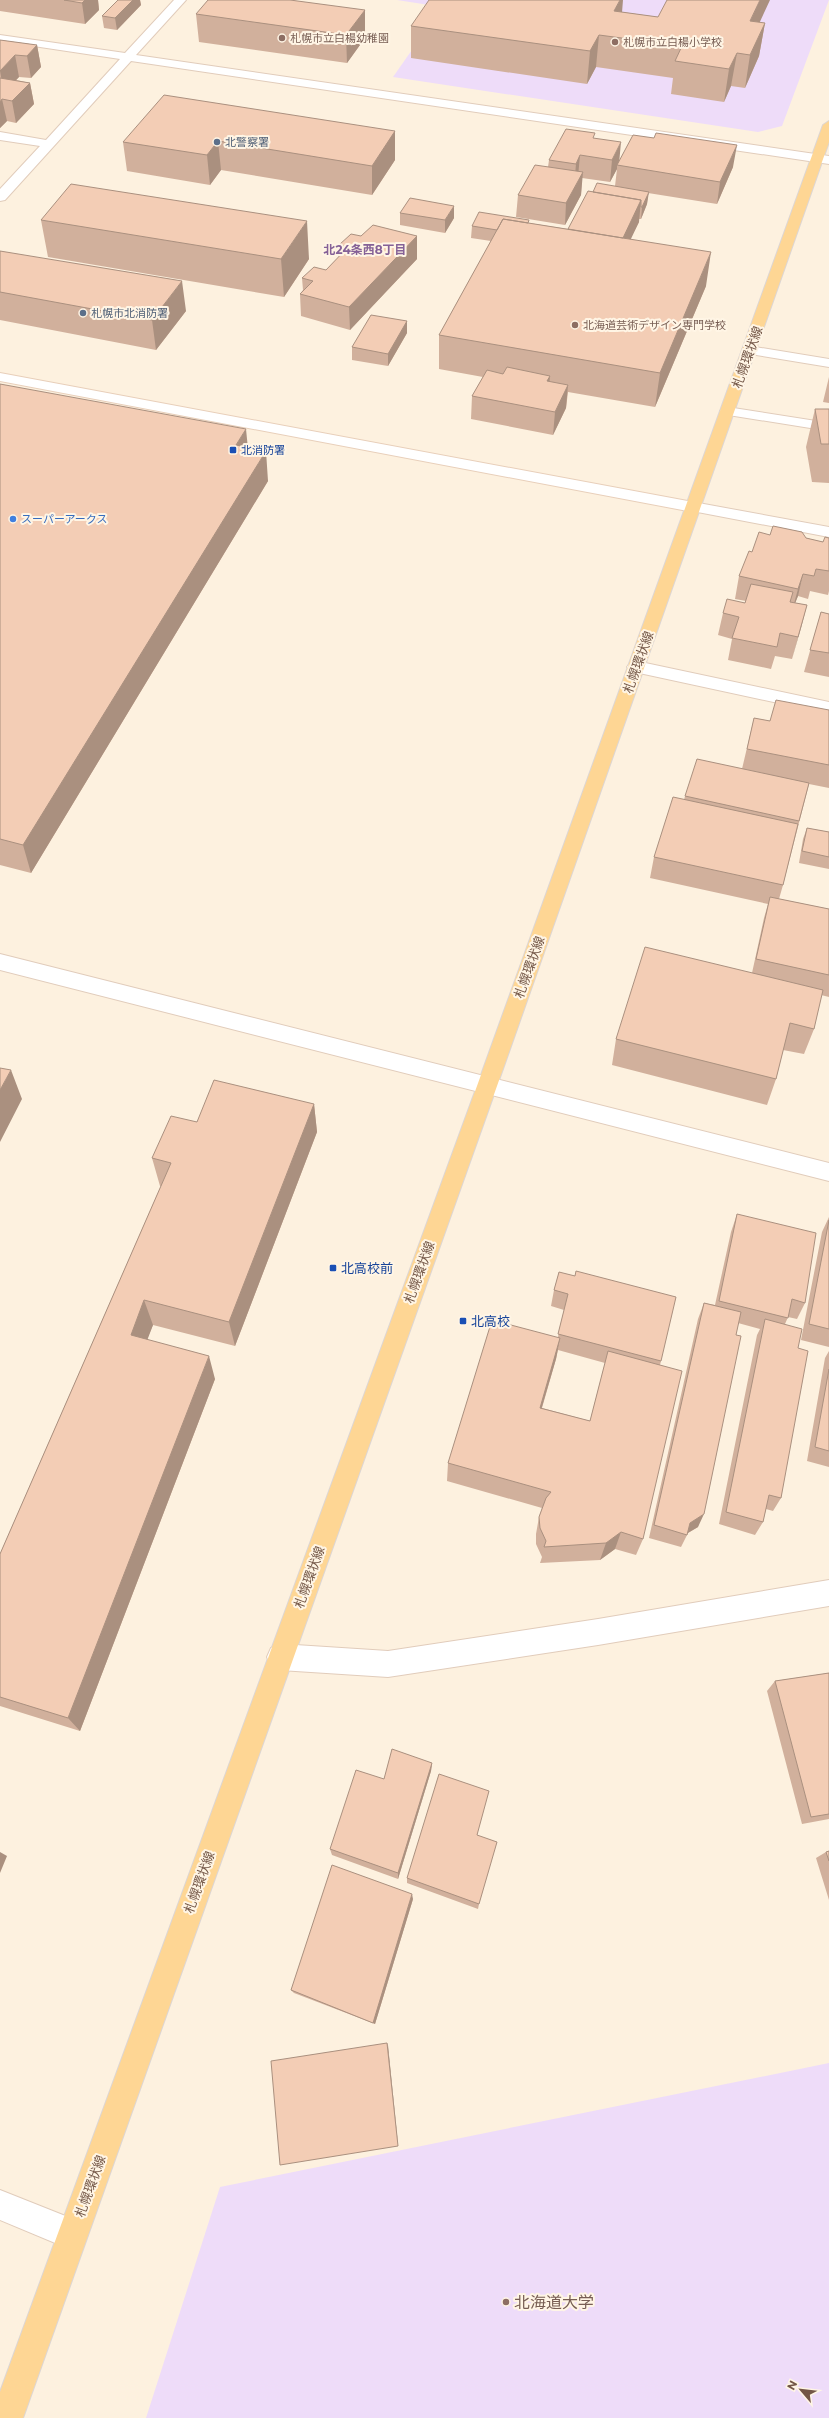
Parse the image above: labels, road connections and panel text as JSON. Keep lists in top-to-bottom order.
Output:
{
  "streets": {
    "main road": ["札幌環状線"]
  },
  "districts": ["北24条西8丁目"],
  "places": {
    "other": [
      "札幌市立白楊幼稚園",
      "札幌市立白楊小学校",
      "北警察署",
      "札幌市北消防署",
      "北海道芸術デザイン専門学校",
      "スーパーアークス",
      "北海道大学"
    ],
    "transit": ["北消防署", "北高校前", "北高校"]
  },
  "north": "top left"
}
